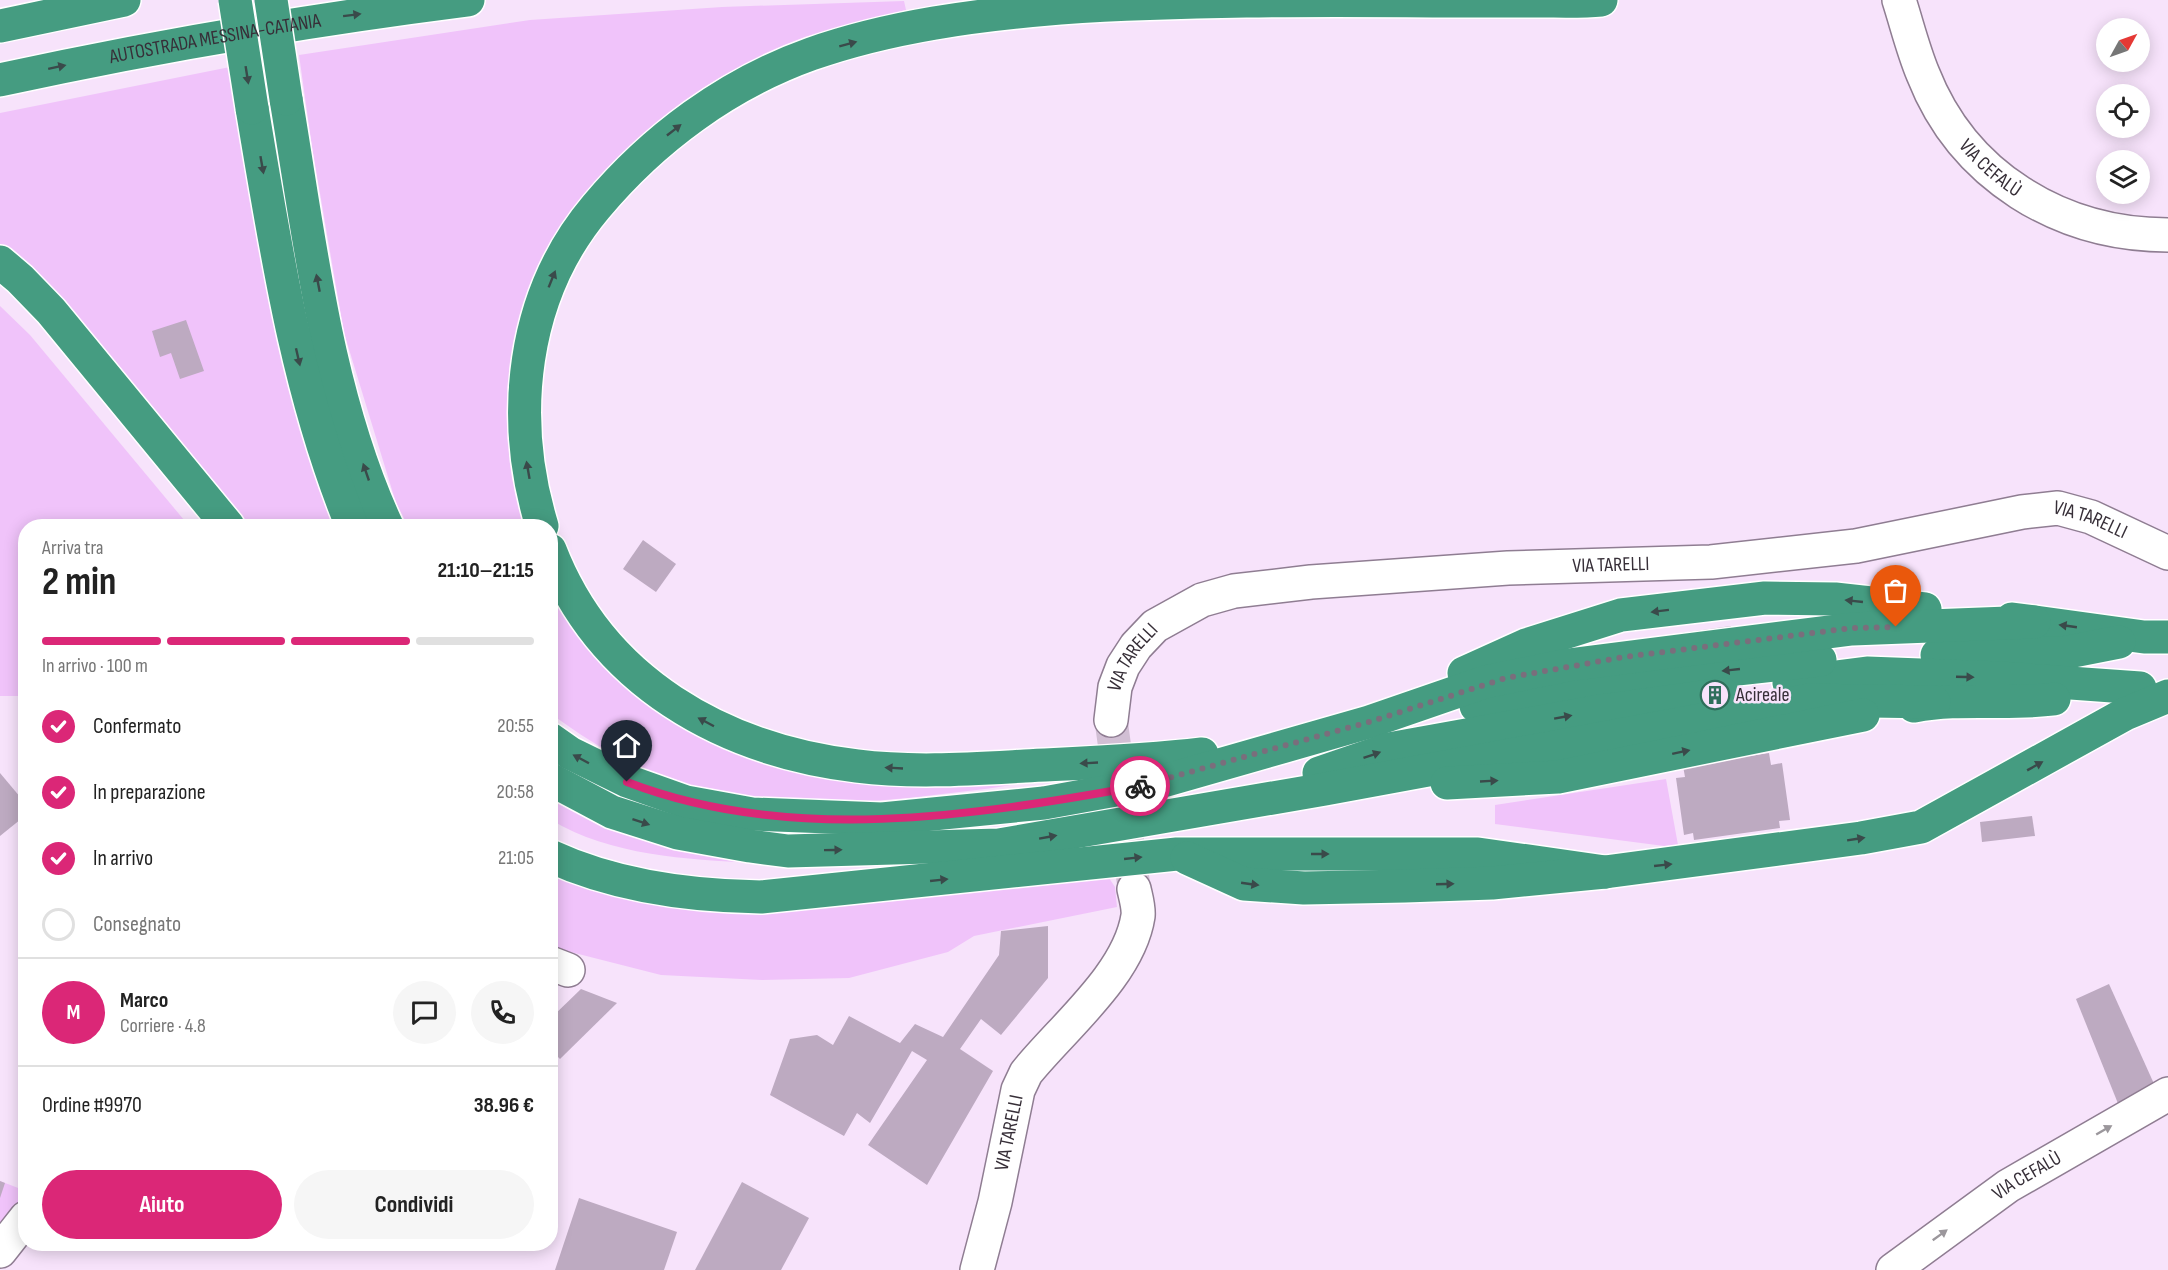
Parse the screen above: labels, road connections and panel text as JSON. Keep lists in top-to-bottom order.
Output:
{
  "streets": {
    "highway": ["AUTOSTRADA MESSINA-CATANIA"],
    "street": ["VIA CEFALÙ", "VIA TARELLI"]
  },
  "one_way": ["AUTOSTRADA MESSINA-CATANIA", "VIA CEFALÙ"],
  "places": {
    "building": ["Acireale"]
  },
  "north": "top right",
  "page": {
    "heading": ["2 min", "Arriva tra", "21:10–21:15"],
    "panel": [
      "Marco",
      "Corriere · 4.8",
      "Ordine #9970",
      "38.96 €"
    ],
    "bar": "In arrivo · 100 m",
    "list": [
      ["Confermato", "20:55"],
      ["In preparazione", "20:58"],
      ["In arrivo", "21:05"],
      "Consegnato"
    ],
    "round": "M",
    "buttons": ["Aiuto", "Condividi"]
  }
}
